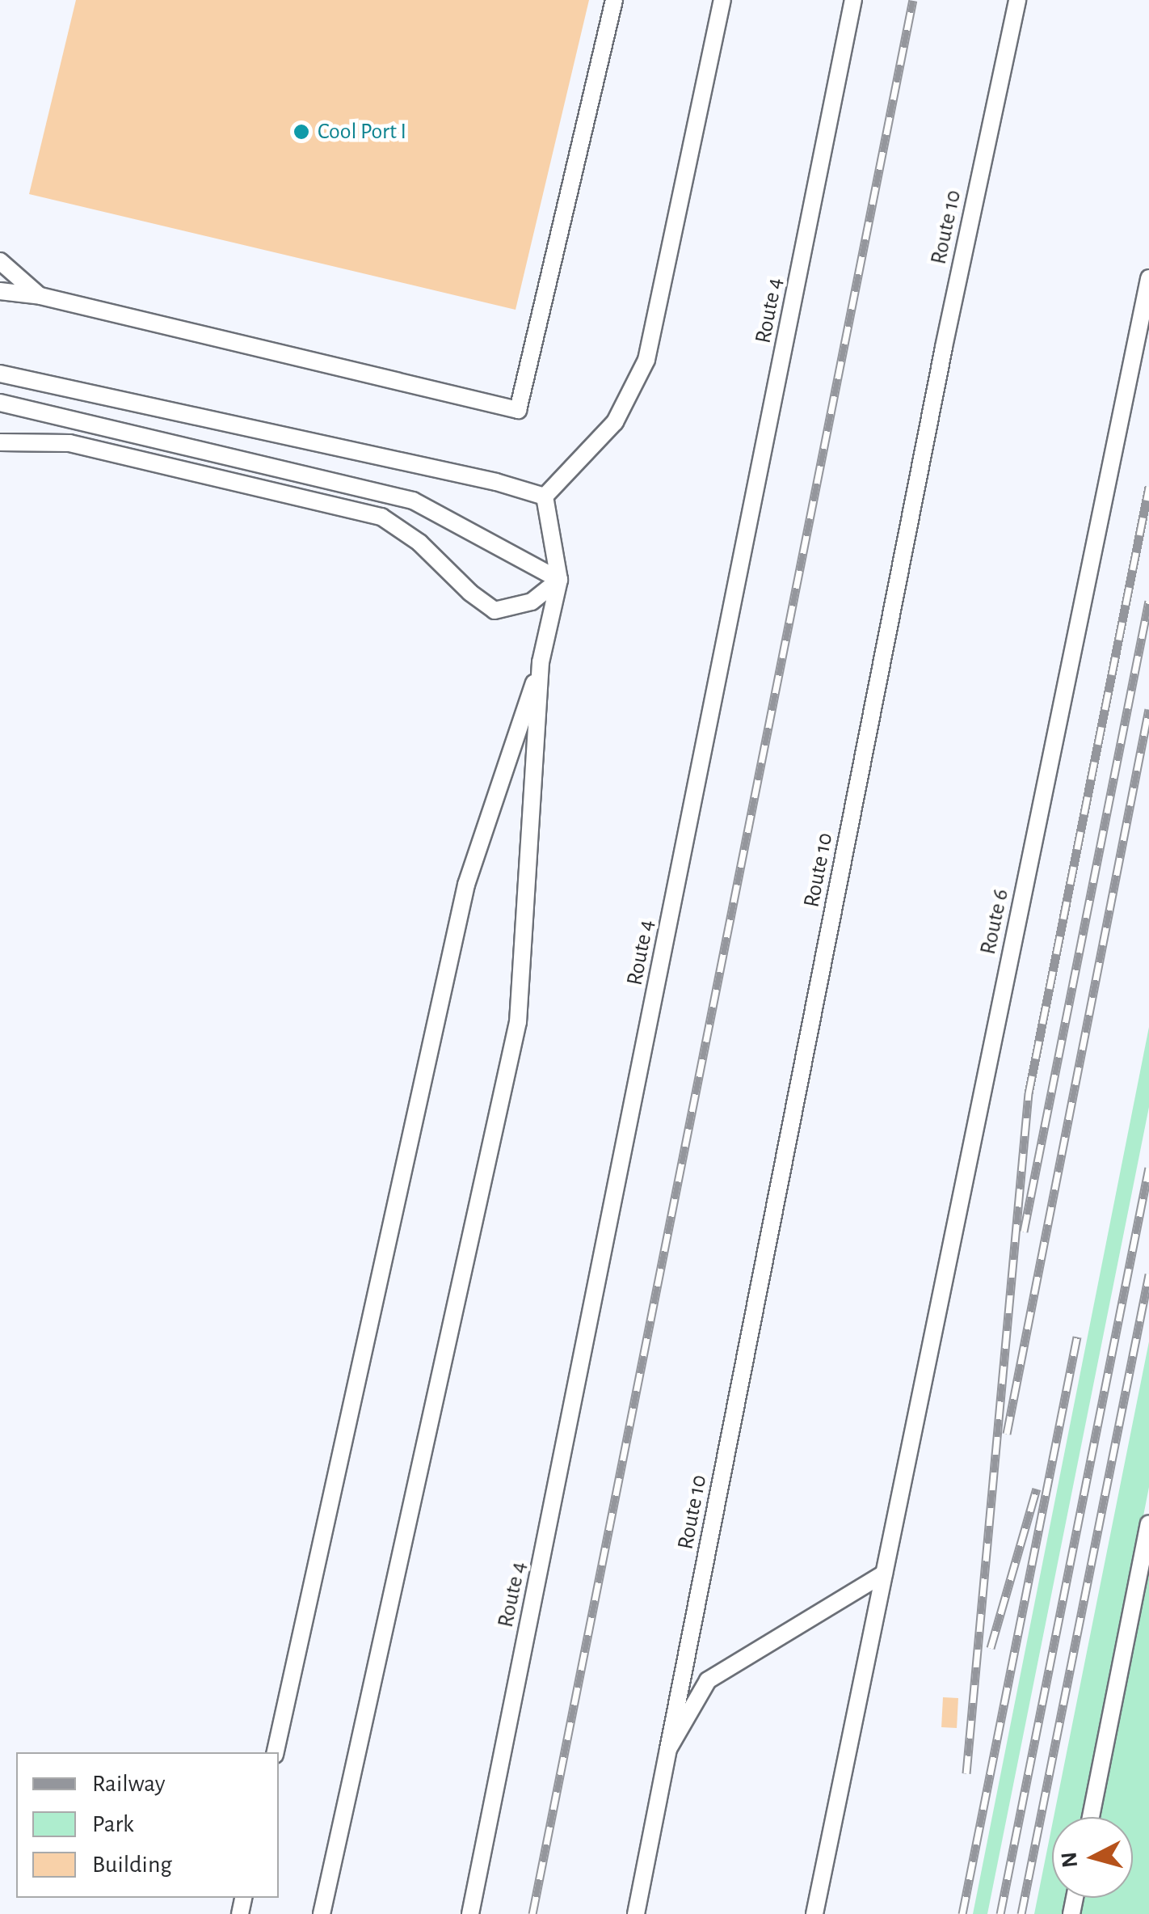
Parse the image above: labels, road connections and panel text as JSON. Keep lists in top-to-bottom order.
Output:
{
  "streets": {
    "lane": ["Route 10", "Route 4", "Route 6"]
  },
  "places": ["Cool Port I"],
  "legend": ["Railway", "Park", "Building"],
  "north": "left"
}
